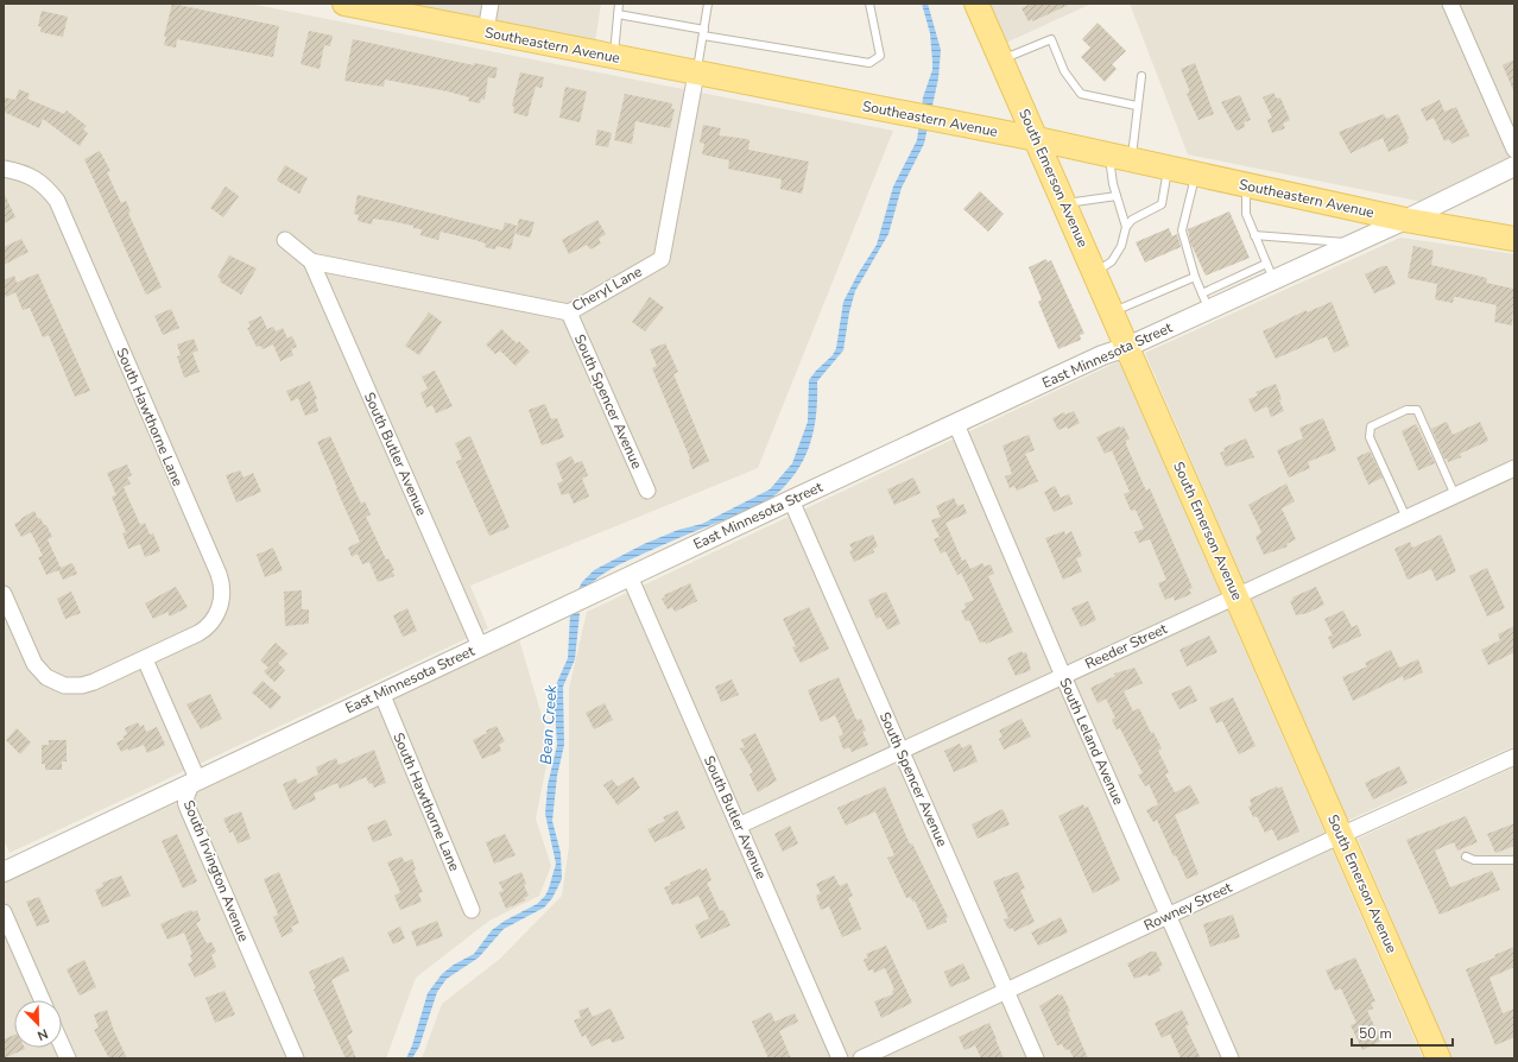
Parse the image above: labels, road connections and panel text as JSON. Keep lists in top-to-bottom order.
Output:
{
  "streets": {
    "main road": ["Southeastern Avenue", "South Emerson Avenue"],
    "street": [
      "Cheryl Lane",
      "East Minnesota Street",
      "South Spencer Avenue",
      "South Hawthorne Lane",
      "South Butler Avenue",
      "Reeder Street",
      "South Leland Avenue",
      "South Irvington Avenue",
      "Rowney Street"
    ]
  },
  "crossings": [
    ["Southeastern Avenue", "South Emerson Avenue"],
    ["Southeastern Avenue", "Cheryl Lane"],
    ["Southeastern Avenue", "East Minnesota Street"],
    ["South Emerson Avenue", "East Minnesota Street"],
    ["South Emerson Avenue", "Reeder Street"],
    ["South Emerson Avenue", "Rowney Street"],
    ["Cheryl Lane", "South Spencer Avenue"],
    ["Cheryl Lane", "South Butler Avenue"],
    ["East Minnesota Street", "South Spencer Avenue"],
    ["East Minnesota Street", "South Hawthorne Lane"],
    ["East Minnesota Street", "South Butler Avenue"],
    ["East Minnesota Street", "South Leland Avenue"],
    ["East Minnesota Street", "South Irvington Avenue"],
    ["South Spencer Avenue", "Reeder Street"],
    ["South Spencer Avenue", "Rowney Street"],
    ["South Hawthorne Lane", "South Irvington Avenue"],
    ["South Butler Avenue", "Reeder Street"],
    ["Reeder Street", "South Leland Avenue"],
    ["South Leland Avenue", "Rowney Street"]
  ],
  "water": ["Bean Creek"],
  "scale_bar": "50 m",
  "north": "bottom right"
}
